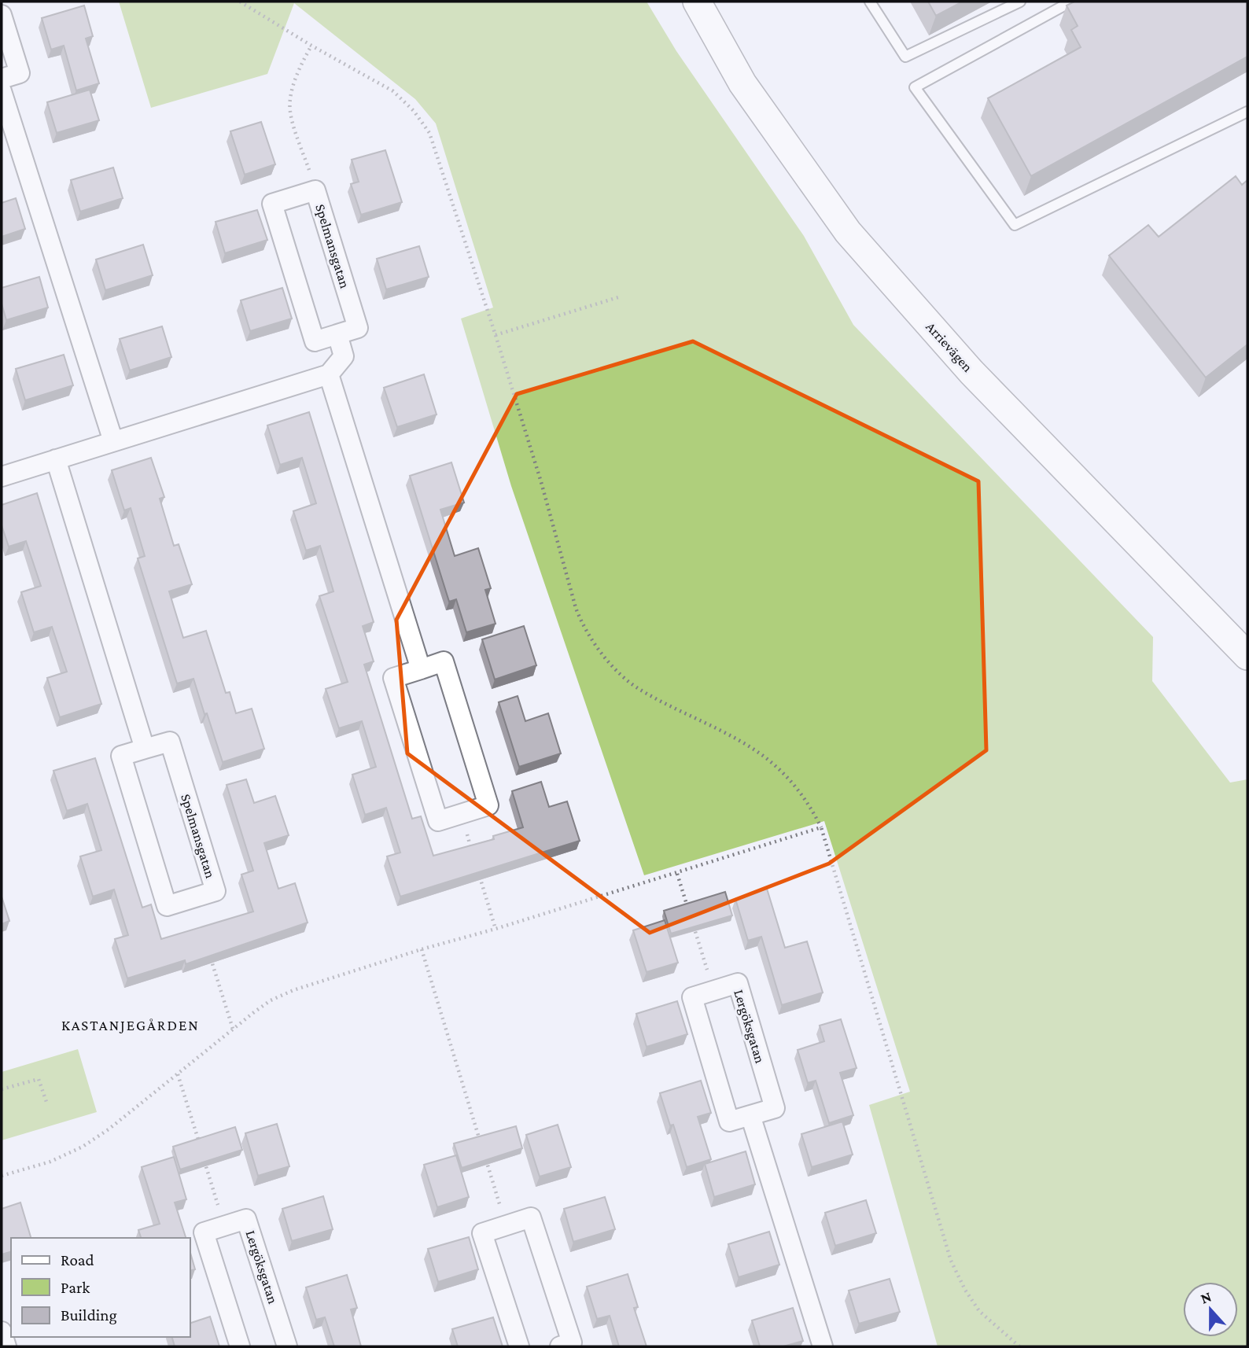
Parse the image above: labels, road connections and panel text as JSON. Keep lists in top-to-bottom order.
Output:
{
  "streets": {
    "main road": ["Arrievägen"],
    "street": ["Spelmansgatan", "Lergöksgatan"]
  },
  "districts": ["KASTANJEGÅRDEN"],
  "legend": ["Road", "Park", "Building"],
  "north": "top"
}
